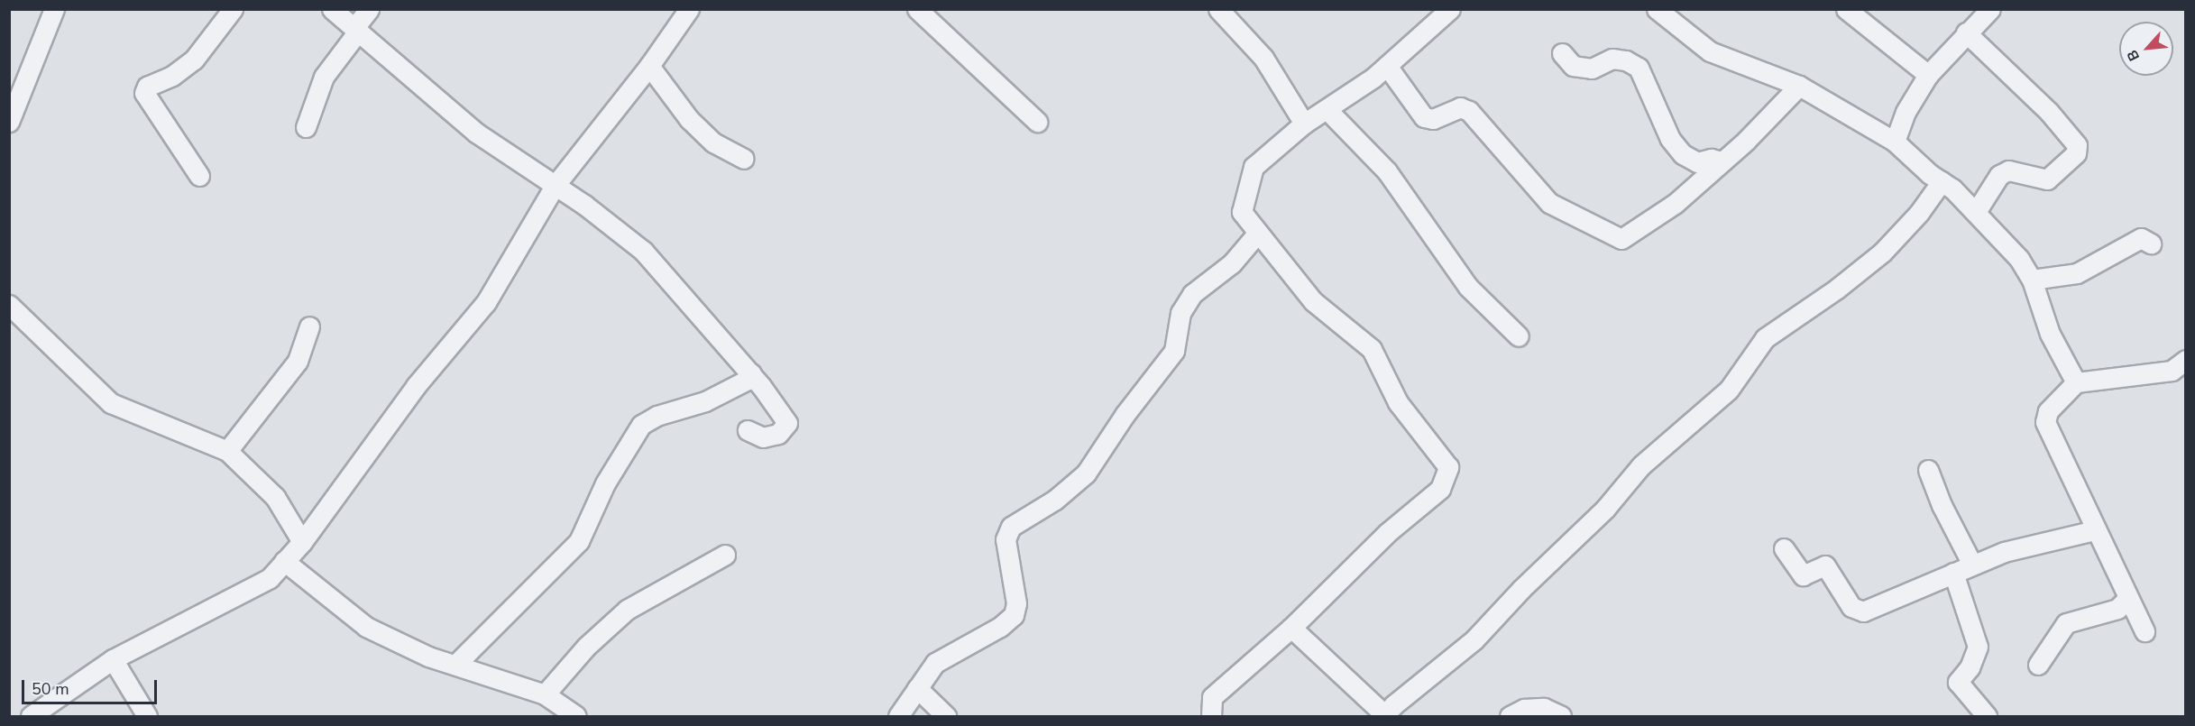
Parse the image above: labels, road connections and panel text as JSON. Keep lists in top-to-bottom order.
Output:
{
  "scale_bar": "50 m",
  "north": "bottom left"
}
